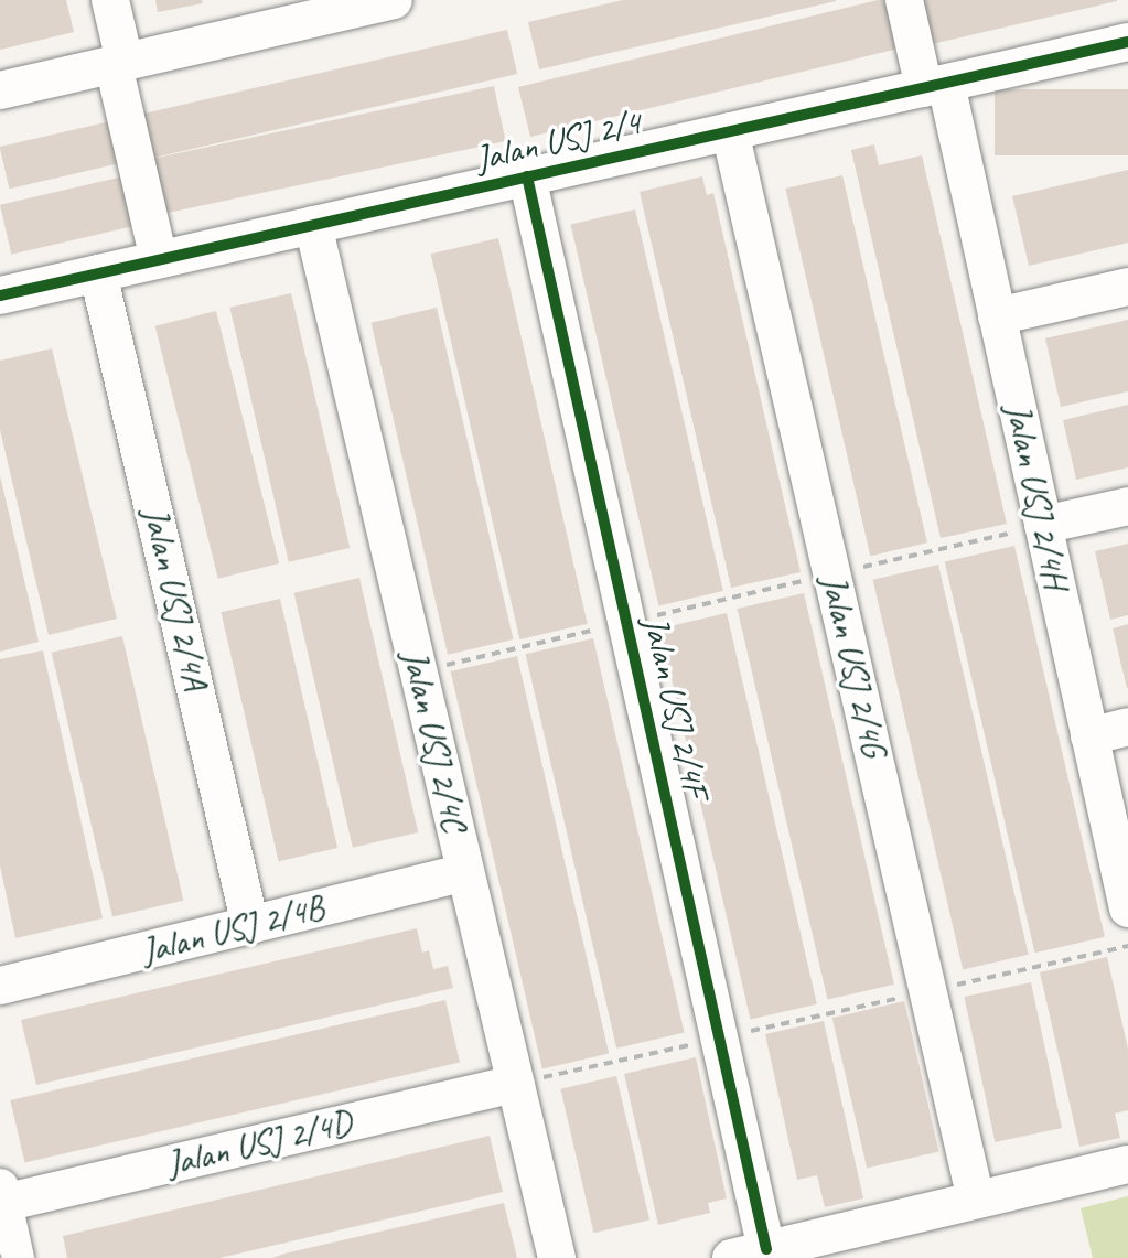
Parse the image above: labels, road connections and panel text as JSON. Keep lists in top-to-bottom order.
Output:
{
  "streets": {
    "street": [
      "Jalan USJ 2/4",
      "Jalan USJ 2/4H",
      "Jalan USJ 2/4A",
      "Jalan USJ 2/4G",
      "Jalan USJ 2/4F",
      "Jalan USJ 2/4C",
      "Jalan USJ 2/4B",
      "Jalan USJ 2/4D"
    ]
  },
  "crossings": [
    ["Jalan USJ 2/4", "Jalan USJ 2/4H"],
    ["Jalan USJ 2/4", "Jalan USJ 2/4A"],
    ["Jalan USJ 2/4", "Jalan USJ 2/4G"],
    ["Jalan USJ 2/4", "Jalan USJ 2/4F"],
    ["Jalan USJ 2/4", "Jalan USJ 2/4C"],
    ["Jalan USJ 2/4A", "Jalan USJ 2/4B"],
    ["Jalan USJ 2/4C", "Jalan USJ 2/4B"],
    ["Jalan USJ 2/4C", "Jalan USJ 2/4D"]
  ]
}
